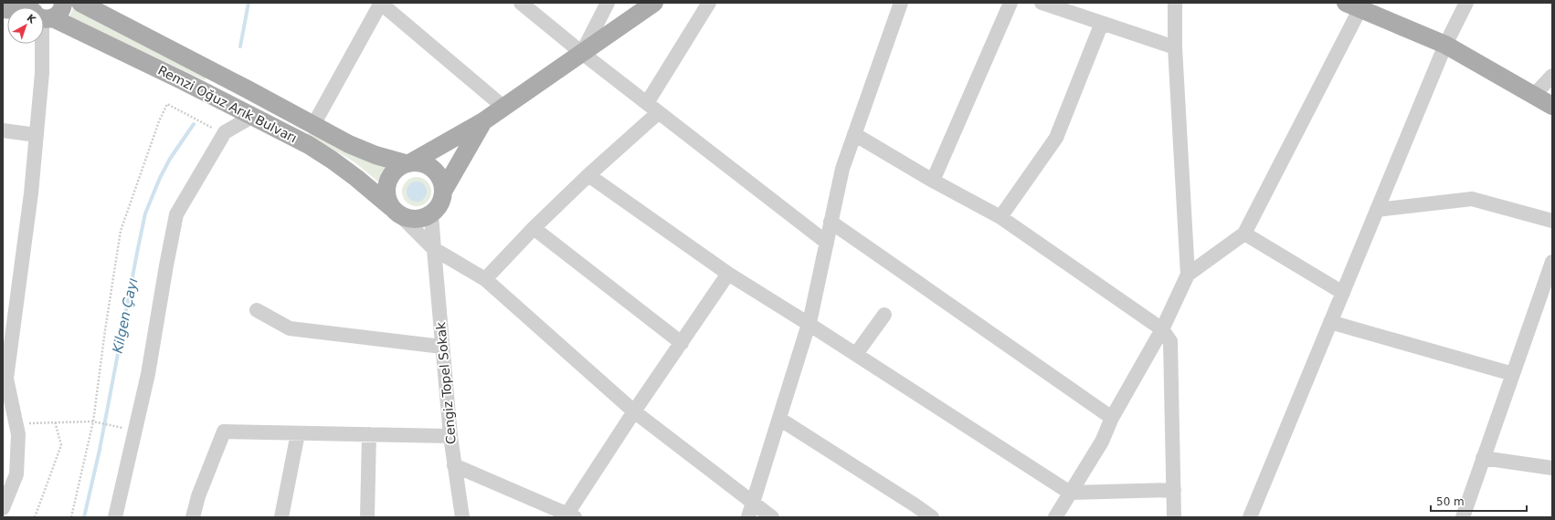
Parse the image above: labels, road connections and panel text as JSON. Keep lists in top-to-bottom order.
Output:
{
  "streets": {
    "main road": ["Remzi Oğuz Arık Bulvarı"],
    "street": ["Cengiz Topel Sokak"]
  },
  "crossings": [
    ["Remzi Oğuz Arık Bulvarı", "Cengiz Topel Sokak"]
  ],
  "water": ["Kilgen Çayı"],
  "scale_bar": "50 m",
  "north": "top right"
}
